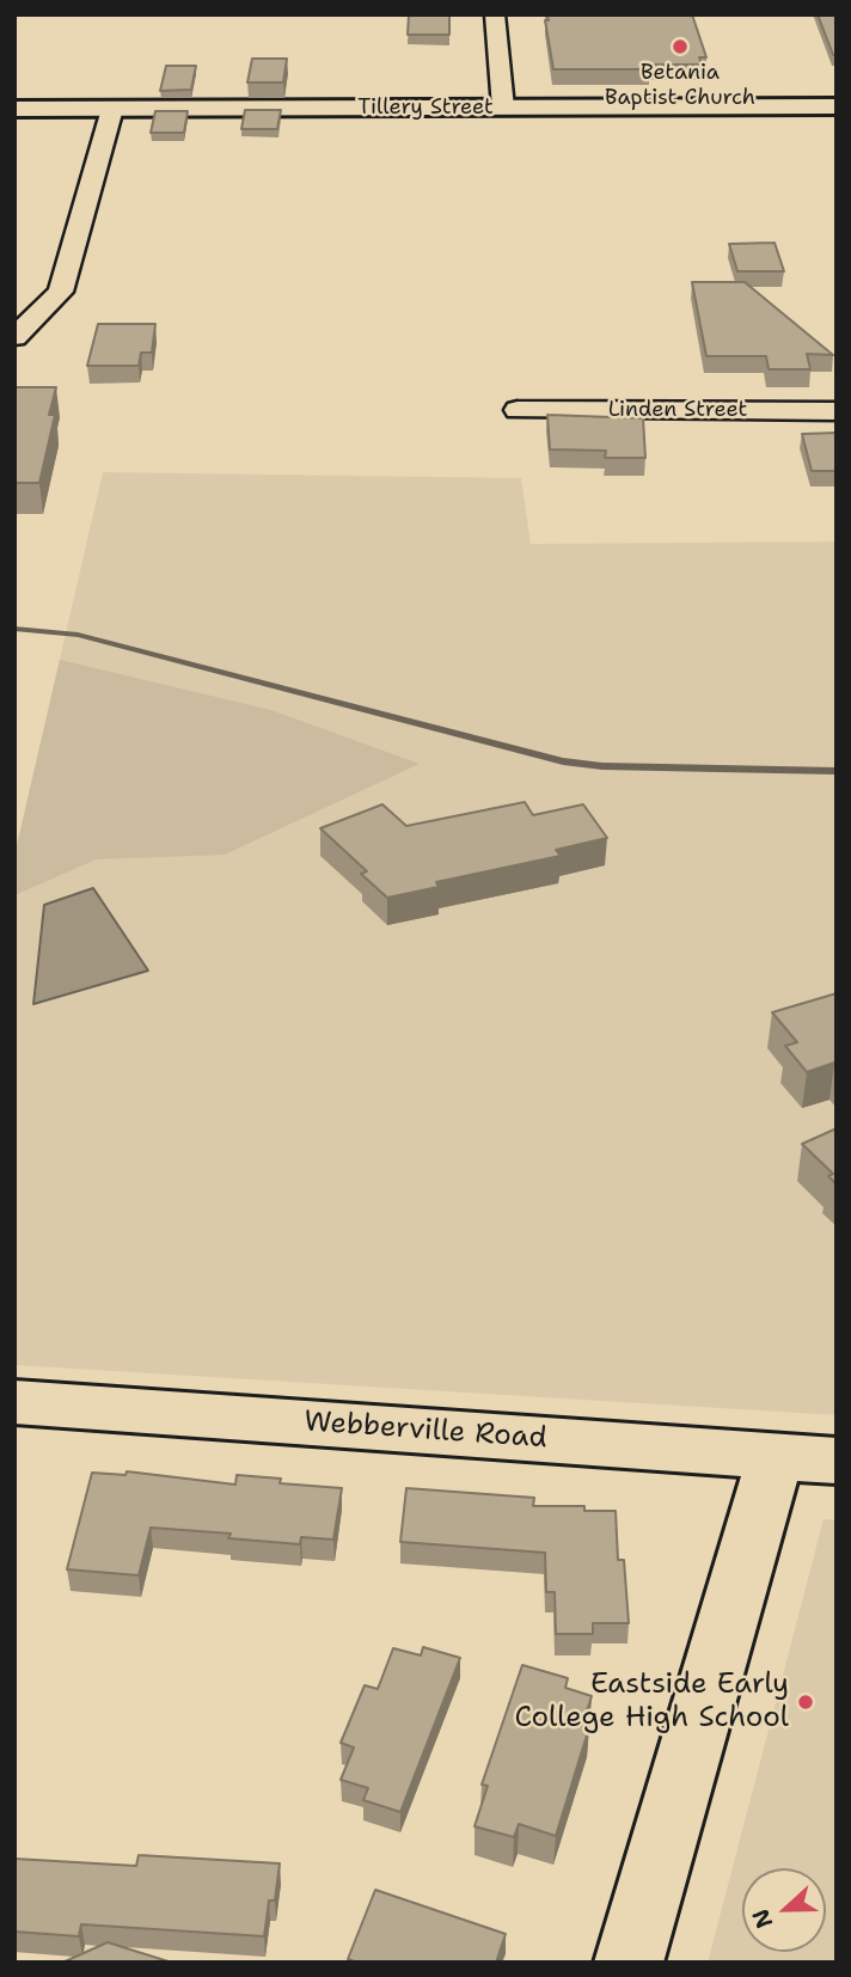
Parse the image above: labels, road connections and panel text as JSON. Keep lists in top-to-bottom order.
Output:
{
  "streets": {
    "street": ["Tillery Street", "Linden Street", "Webberville Road"]
  },
  "places": ["Betania Baptist Church", "Eastside Early College High School"],
  "north": "left"
}
